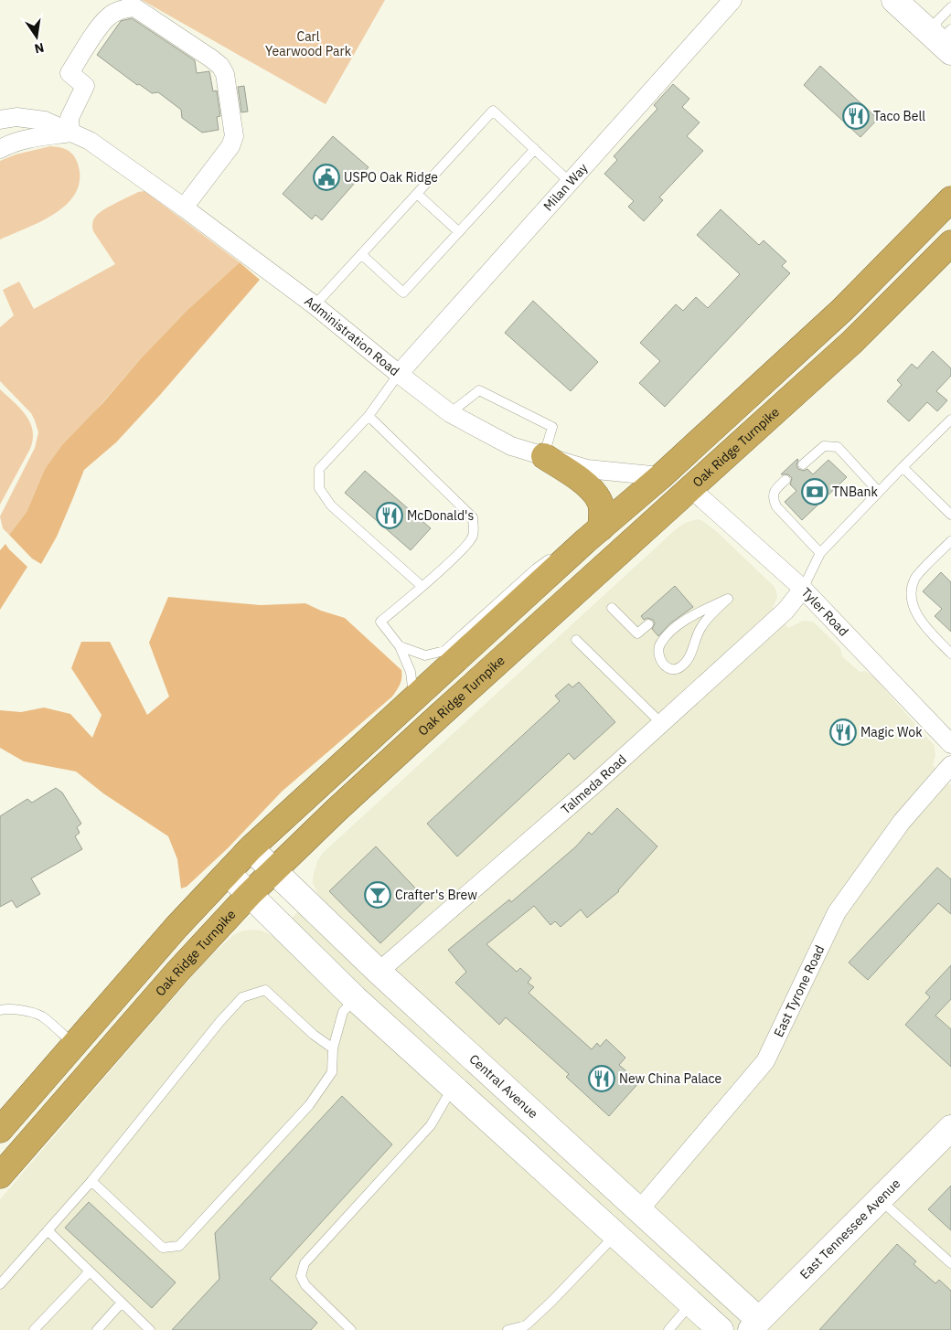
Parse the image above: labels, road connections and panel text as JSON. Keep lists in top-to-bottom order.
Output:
{
  "streets": {
    "highway": ["Oak Ridge Turnpike"],
    "street": [
      "Milan Way",
      "Administration Road",
      "Tyler Road",
      "Talmeda Road",
      "East Tyrone Road",
      "Central Avenue",
      "East Tennessee Avenue"
    ]
  },
  "crossings": [
    ["Milan Way", "Administration Road"],
    ["Oak Ridge Turnpike", "Tyler Road"],
    ["Oak Ridge Turnpike", "Central Avenue"],
    ["Tyler Road", "Talmeda Road"],
    ["Talmeda Road", "Central Avenue"],
    ["East Tyrone Road", "Central Avenue"],
    ["Central Avenue", "East Tennessee Avenue"]
  ],
  "parks": ["Carl Yearwood Park"],
  "places": {
    "restaurant": [
      "Taco Bell",
      "McDonald's",
      "Magic Wok",
      "New China Palace"
    ],
    "public building": ["USPO Oak Ridge"],
    "bank": ["TNBank"],
    "bar": ["Crafter's Brew"]
  },
  "north": "bottom"
}
